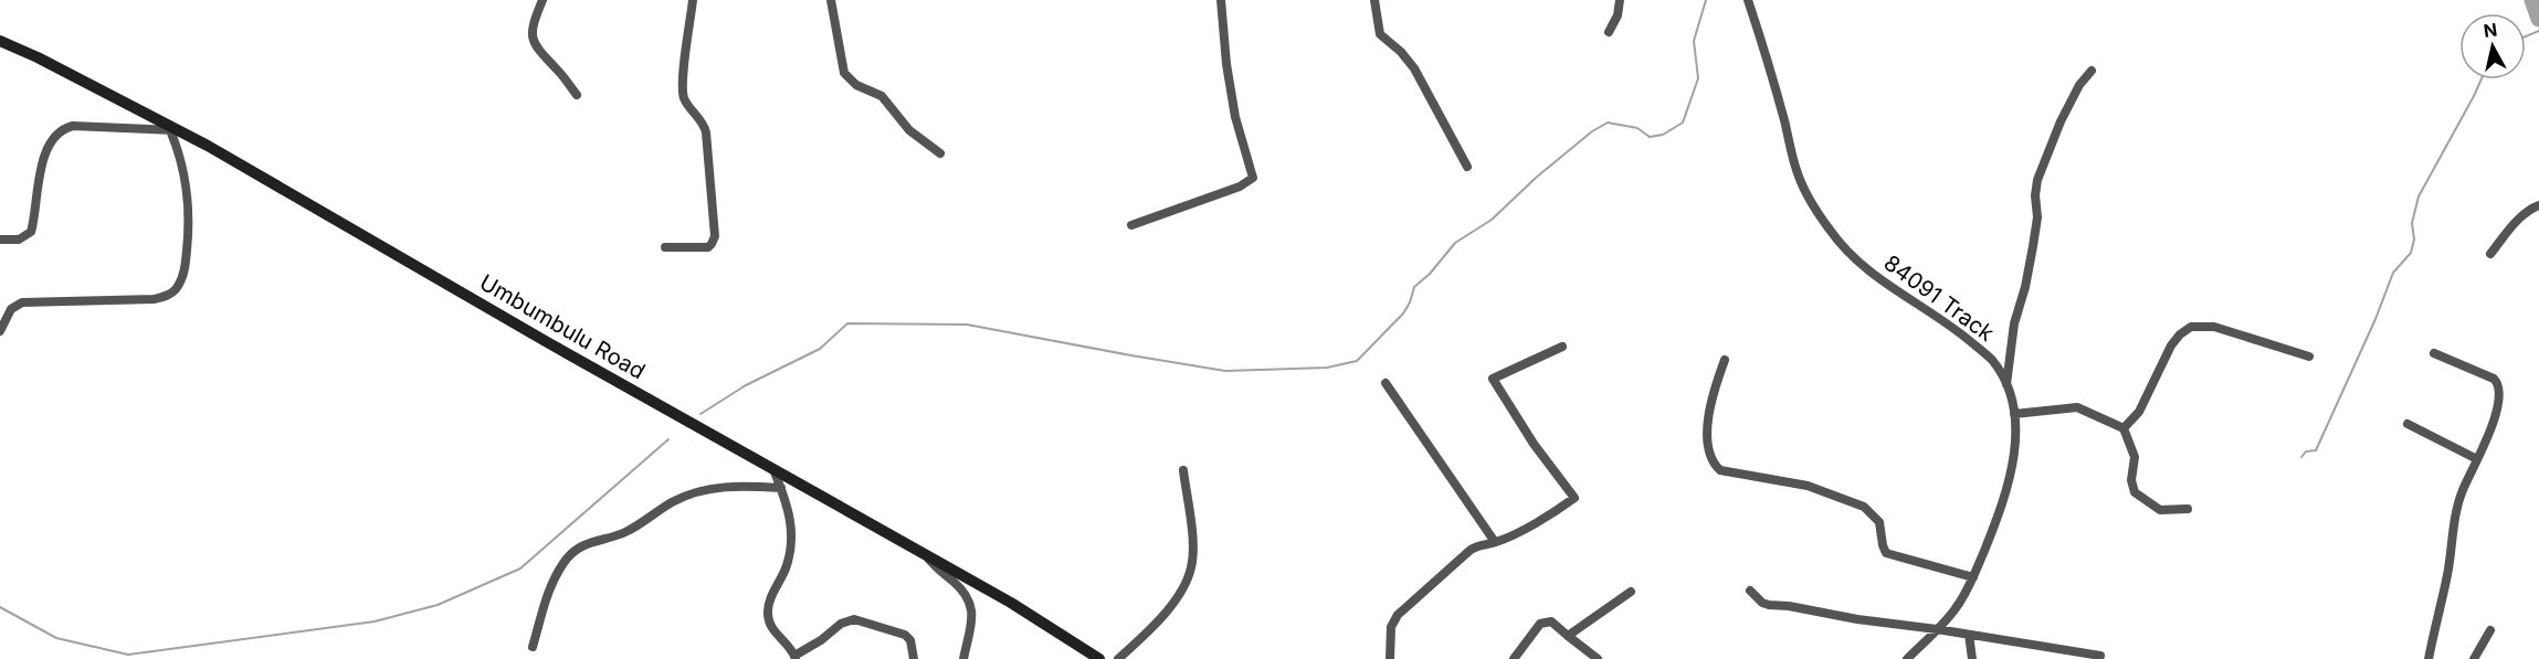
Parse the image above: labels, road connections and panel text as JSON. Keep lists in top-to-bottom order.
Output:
{
  "streets": {
    "main road": ["Umbumbulu Road"],
    "street": ["84091 Track"]
  },
  "north": "top"
}
